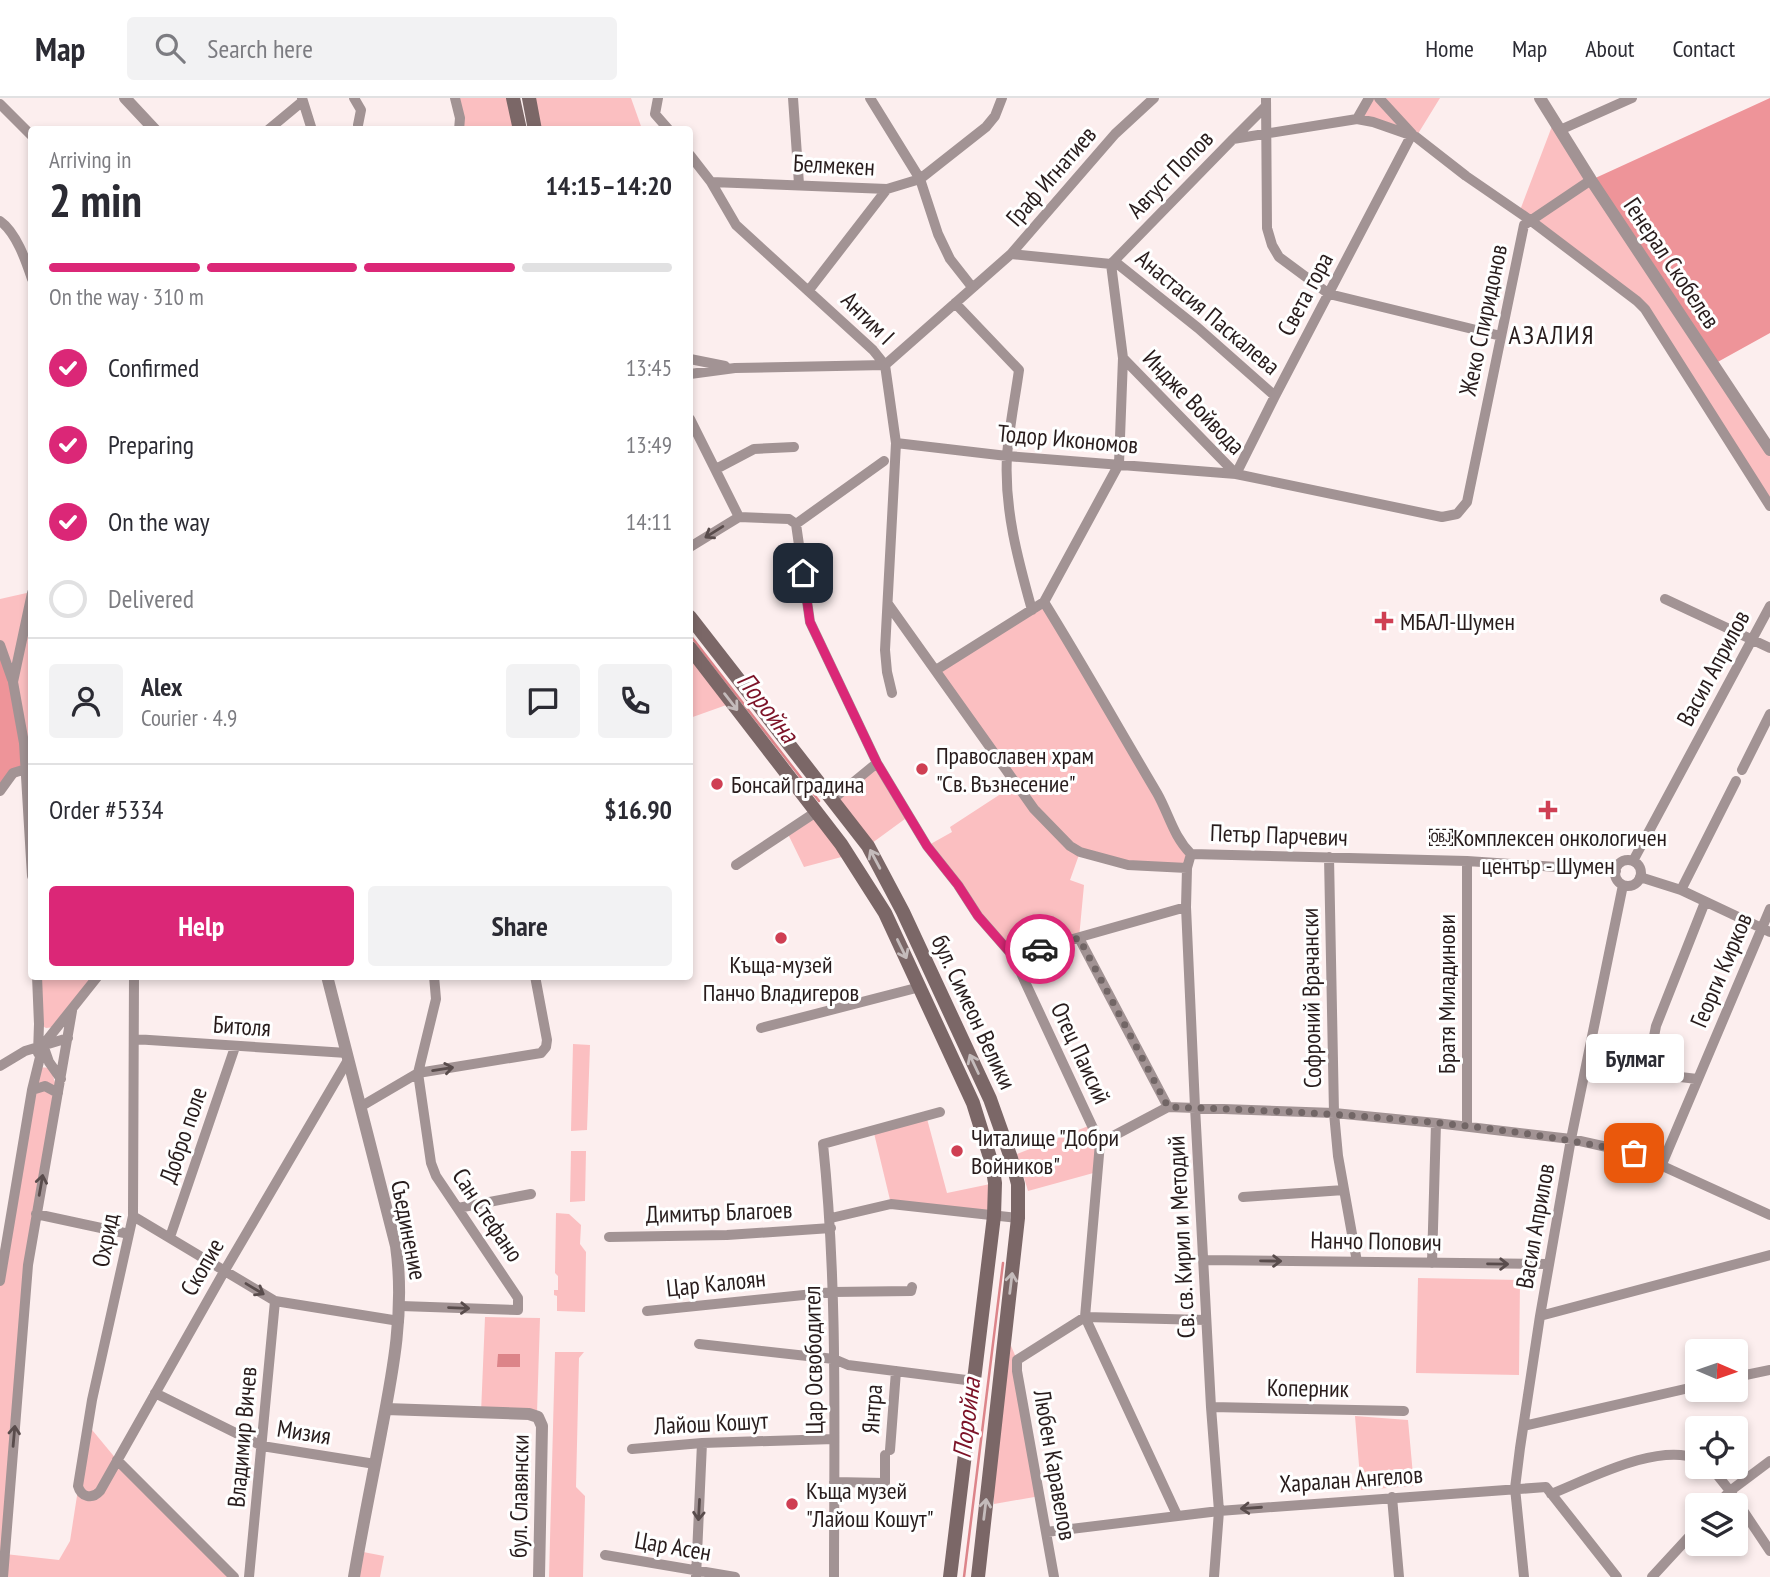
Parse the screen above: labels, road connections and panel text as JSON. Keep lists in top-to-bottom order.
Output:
{
  "streets": {
    "main road": ["бул. Симеон Велики"],
    "street": [
      "Белмекен",
      "Август Попов",
      "Граф Игнатиев",
      "Генерал Скобелев",
      "Света гора",
      "Анастасия Паскалева",
      "Антим I",
      "Жеко Спиридонов",
      "Индже Войвода",
      "Тодор Икономов",
      "Васил Априлов",
      "Петър Парчевич",
      "Георги Кирков",
      "Братя Миладинови",
      "Софроний Врачански",
      "Битоля",
      "Отец Паисий",
      "Добро поле",
      "Димитър Благоев",
      "Сан Стефано",
      "Съединение",
      "Св. св. Кирил и Методий",
      "Охрид",
      "Нанчо Попович",
      "Скопие",
      "Цар Калоян",
      "Цар Освободител",
      "Коперник",
      "Янтра",
      "Лайош Кошут",
      "Мизия",
      "Владимир Вичев",
      "Любен Каравелов",
      "Харалан Ангелов",
      "бул. Славянски",
      "Цар Асен"
    ]
  },
  "crossings": [
    ["Белмекен", "Антим I"],
    ["Август Попов", "Света гора"],
    ["Август Попов", "Анастасия Паскалева"],
    ["Август Попов", "Жеко Спиридонов"],
    ["Генерал Скобелев", "Жеко Спиридонов"],
    ["Света гора", "Анастасия Паскалева"],
    ["Света гора", "Индже Войвода"],
    ["Света гора", "Тодор Икономов"],
    ["Антим I", "Тодор Икономов"],
    ["Жеко Спиридонов", "Тодор Икономов"],
    ["Индже Войвода", "Тодор Икономов"],
    ["Васил Априлов", "Петър Парчевич"],
    ["Васил Априлов", "Нанчо Попович"],
    ["Васил Априлов", "Харалан Ангелов"],
    ["Петър Парчевич", "Братя Миладинови"],
    ["Петър Парчевич", "Софроний Врачански"],
    ["Петър Парчевич", "Св. св. Кирил и Методий"],
    ["Софроний Врачански", "Нанчо Попович"],
    ["бул. Симеон Велики", "Димитър Благоев"],
    ["Битоля", "Добро поле"],
    ["Битоля", "Съединение"],
    ["Битоля", "Охрид"],
    ["Битоля", "Скопие"],
    ["Отец Паисий", "Любен Каравелов"],
    ["Отец Паисий", "Харалан Ангелов"],
    ["Димитър Благоев", "Цар Освободител"],
    ["Сан Стефано", "Съединение"],
    ["Съединение", "Скопие"],
    ["Съединение", "Мизия"],
    ["Съединение", "бул. Славянски"],
    ["Св. св. Кирил и Методий", "Нанчо Попович"],
    ["Св. св. Кирил и Методий", "Коперник"],
    ["Св. св. Кирил и Методий", "Харалан Ангелов"],
    ["Охрид", "Скопие"],
    ["Скопие", "Мизия"],
    ["Цар Калоян", "Цар Освободител"],
    ["Цар Освободител", "Янтра"],
    ["Цар Освободител", "Лайош Кошут"],
    ["Мизия", "Владимир Вичев"],
    ["Любен Каравелов", "Харалан Ангелов"]
  ],
  "districts": ["АЗАЛИЯ"],
  "water": ["Поройна"],
  "places": {
    "health": ["МБАЛ-Шумен", "￼Комплексен онкологичен център - Шумен"],
    "other": [
      "Православен храм \"Св. Възнесение\"",
      "Бонсай градина",
      "Къща-музей Панчо Владигеров",
      "Читалище \"Добри Войников\"",
      "Булмаг",
      "Къща музей \"Лайош Кошут\""
    ]
  },
  "north": "right",
  "page": {
    "header": "Map",
    "search": "Search here",
    "nav": [
      "Home",
      "Map",
      "About",
      "Contact"
    ],
    "heading": ["2 min", "Arriving in", "14:15–14:20"],
    "panel": [
      "Alex",
      "Courier · 4.9",
      "Order #5334",
      "$16.90"
    ],
    "bar": "On the way · 310 m",
    "list": [
      ["Confirmed", "13:45"],
      ["Preparing", "13:49"],
      ["On the way", "14:11"],
      "Delivered"
    ],
    "buttons": ["Help", "Share"],
    "bubble": "Булмаг"
  }
}
